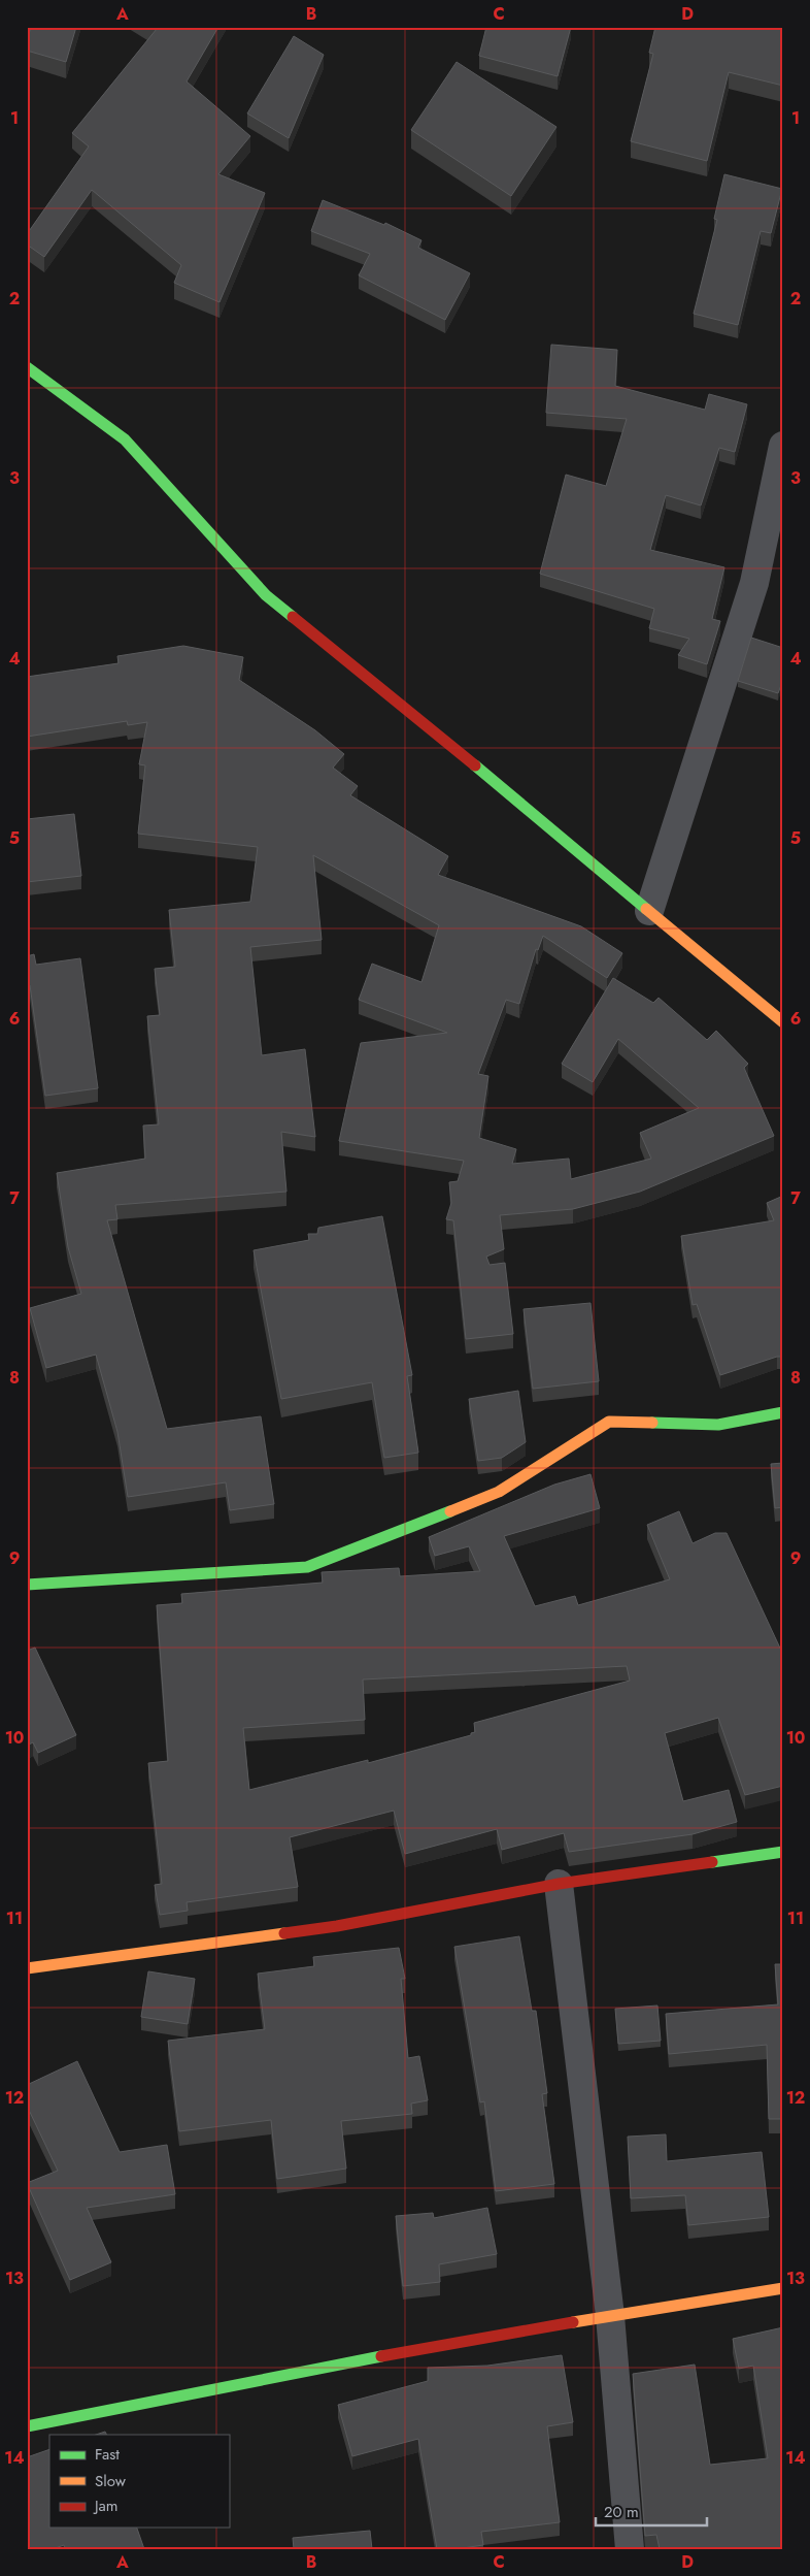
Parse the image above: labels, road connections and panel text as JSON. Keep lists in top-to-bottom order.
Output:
{
  "legend": ["Fast", "Slow", "Jam"],
  "scale_bar": "20 m",
  "grid": {
    "columns": [
      "A",
      "B",
      "C",
      "D"
    ],
    "rows": [
      "1",
      "2",
      "3",
      "4",
      "5",
      "6",
      "7",
      "8",
      "9",
      "10",
      "11",
      "12",
      "13",
      "14"
    ]
  }
}
